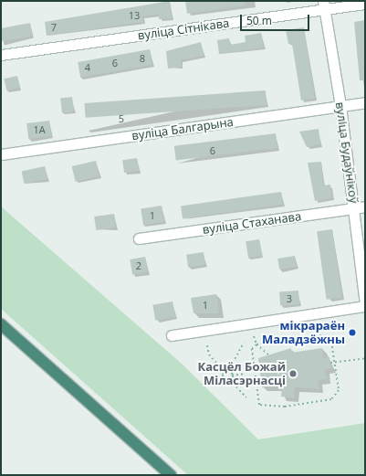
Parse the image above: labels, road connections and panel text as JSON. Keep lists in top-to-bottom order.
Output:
{
  "streets": {
    "street": [
      "вуліца Сітнікава",
      "вуліца Балгарына",
      "вуліца Будаўнікоў",
      "вуліца Стаханава"
    ]
  },
  "crossings": [
    ["вуліца Сітнікава", "вуліца Будаўнікоў"],
    ["вуліца Балгарына", "вуліца Будаўнікоў"],
    ["вуліца Будаўнікоў", "вуліца Стаханава"]
  ],
  "places": ["мікрараён Маладзёжны", "Касцёл Божай Міласэрнасці"],
  "house_numbers": [
    "13",
    "7",
    "8",
    "6",
    "4",
    "5",
    "1А",
    "6",
    "1",
    "2",
    "3",
    "1"
  ],
  "scale_bar": "50 m"
}
